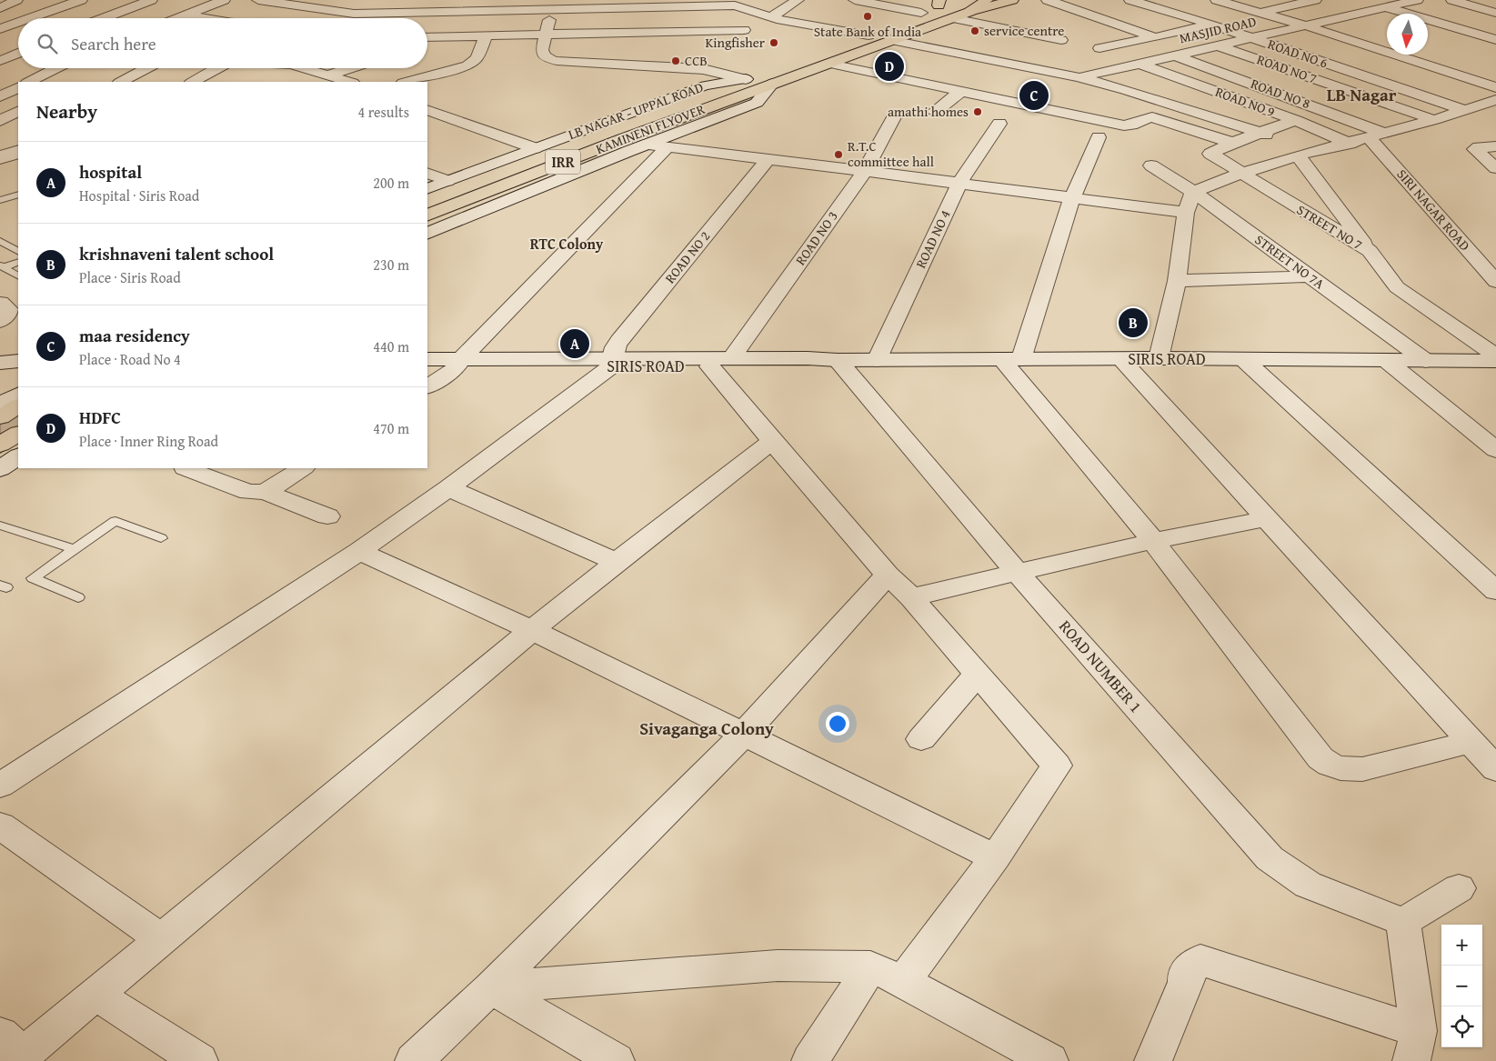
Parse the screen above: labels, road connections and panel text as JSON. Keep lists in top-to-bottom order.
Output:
{
  "streets": {
    "main road": ["KAMINENI FLYOVER", "IRR"],
    "street": [
      "MASJID ROAD",
      "ROAD NO 6",
      "ROAD NO 7",
      "ROAD NO 8",
      "ROAD NO 9",
      "LB NAGAR - UPPAL ROAD",
      "SIRI NAGAR ROAD",
      "STREET NO 7",
      "ROAD NO 3",
      "ROAD NO 4",
      "ROAD NO 2",
      "STREET NO 7A",
      "SIRIS ROAD",
      "ROAD NUMBER 1"
    ]
  },
  "crossings": [
    ["MASJID ROAD", "ROAD NO 6"],
    ["MASJID ROAD", "ROAD NO 7"],
    ["MASJID ROAD", "ROAD NO 8"],
    ["MASJID ROAD", "ROAD NO 9"],
    ["ROAD NO 8", "SIRI NAGAR ROAD"],
    ["LB NAGAR - UPPAL ROAD", "KAMINENI FLYOVER"],
    ["LB NAGAR - UPPAL ROAD", "IRR"],
    ["KAMINENI FLYOVER", "IRR"],
    ["ROAD NO 3", "SIRIS ROAD"],
    ["ROAD NO 4", "SIRIS ROAD"],
    ["ROAD NO 2", "SIRIS ROAD"],
    ["STREET NO 7A", "SIRIS ROAD"],
    ["SIRIS ROAD", "ROAD NUMBER 1"]
  ],
  "districts": ["LB Nagar", "RTC Colony", "Sivaganga Colony"],
  "places": [
    "State Bank of India",
    "service centre",
    "Kingfisher",
    "CCB",
    "amathi homes",
    "R.T.C committee hall"
  ],
  "north": "bottom",
  "page": {
    "search": "Search here",
    "pins": [
      "D",
      "C",
      "B",
      "A"
    ],
    "heading": ["Nearby", "4 results"],
    "list": [
      {
        "mark": "A",
        "name": "hospital",
        "note": "Hospital · Siris Road",
        "value": "200 m"
      },
      {
        "mark": "B",
        "name": "krishnaveni talent school",
        "note": "Place · Siris Road",
        "value": "230 m"
      },
      {
        "mark": "C",
        "name": "maa residency",
        "note": "Place · Road No 4",
        "value": "440 m"
      },
      {
        "mark": "D",
        "name": "HDFC",
        "note": "Place · Inner Ring Road",
        "value": "470 m"
      }
    ],
    "map_buttons": ["+", "−"]
  }
}
